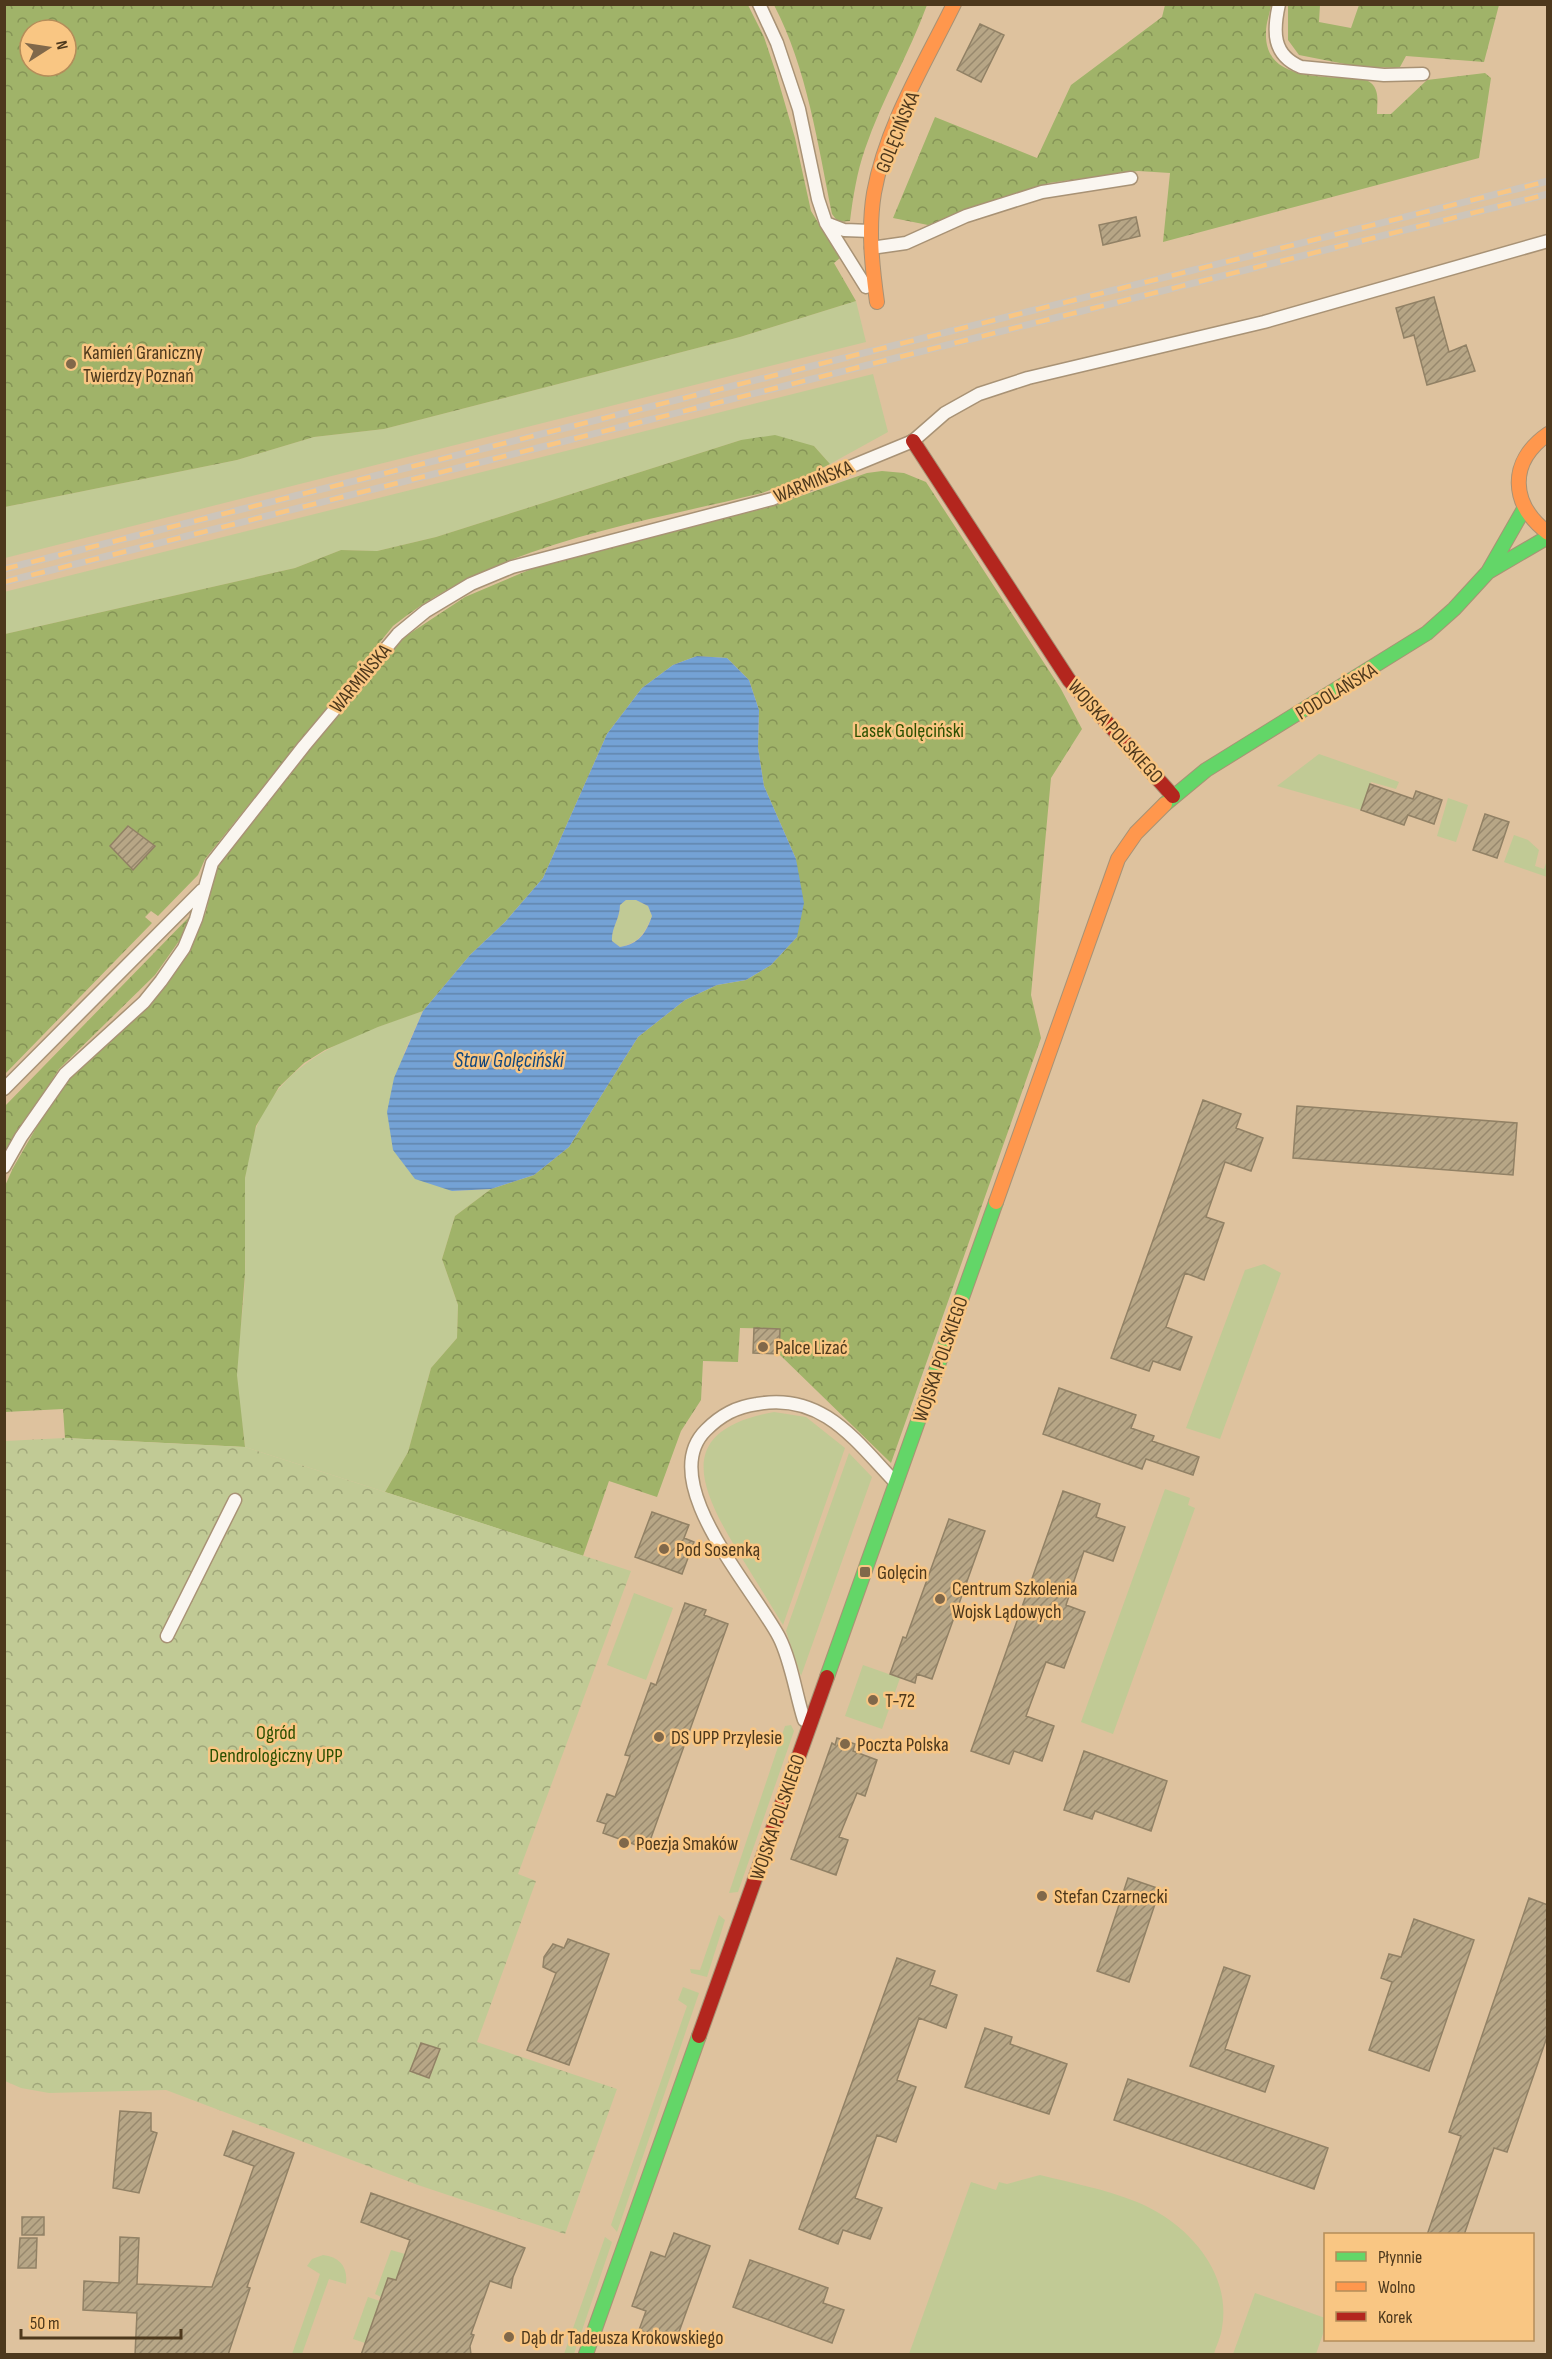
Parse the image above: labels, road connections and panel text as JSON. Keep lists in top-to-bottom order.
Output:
{
  "streets": {
    "street": ["GOLĘCIŃSKA", "PODOLAŃSKA", "WOJSKA POLSKIEGO"],
    "lane": ["WARMIŃSKA"]
  },
  "crossings": [
    ["WARMIŃSKA", "WOJSKA POLSKIEGO"],
    ["PODOLAŃSKA", "WOJSKA POLSKIEGO"]
  ],
  "water": ["Staw Golęciński"],
  "parks": ["Lasek Golęciński", "Ogród Dendrologiczny UPP"],
  "places": {
    "other": [
      "Kamień Graniczny Twierdzy Poznań",
      "Palce Lizać",
      "Pod Sosenką",
      "Centrum Szkolenia Wojsk Lądowych",
      "T-72",
      "DS UPP Przylesie",
      "Poczta Polska",
      "Poezja Smaków",
      "Stefan Czarnecki",
      "Dąb dr Tadeusza Krokowskiego"
    ],
    "transit": ["Golęcin"]
  },
  "legend": ["Płynnie", "Wolno", "Korek"],
  "scale_bar": "50 m",
  "north": "right"
}
